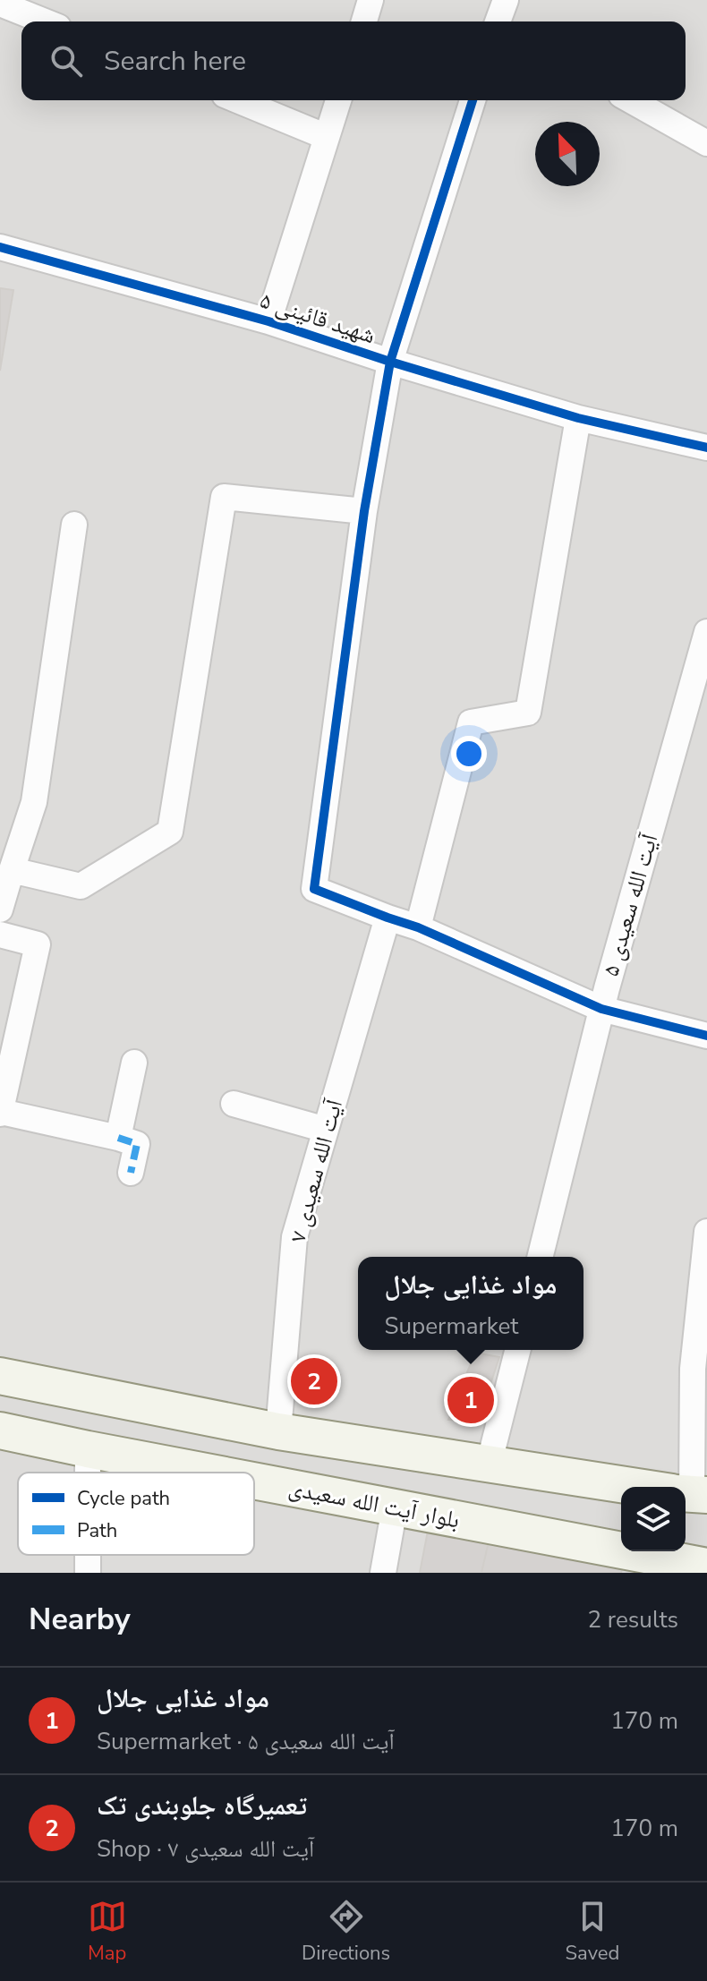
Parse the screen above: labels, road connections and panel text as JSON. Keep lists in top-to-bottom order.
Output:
{
  "streets": {
    "main road": ["بلوار آیت الله سعیدی"],
    "street": ["شهید قائینی ۵", "آیت الله سعیدی ۵", "آیت الله سعیدی ۷"]
  },
  "legend": ["Cycle path", "Path"],
  "north": "top left",
  "page": {
    "search": "Search here",
    "popup": ["مواد غذایی جلال", "Supermarket"],
    "pins": ["2", "1"],
    "heading": ["Nearby", "2 results"],
    "list": [
      {
        "mark": "1",
        "name": "مواد غذایی جلال",
        "note": "Supermarket · آیت الله سعیدی ۵",
        "value": "170 m"
      },
      {
        "mark": "2",
        "name": "تعمیرگاه جلوبندی تک",
        "note": "Shop · آیت الله سعیدی ۷",
        "value": "170 m"
      }
    ],
    "nav": ["Map", "Directions", "Saved"]
  }
}
